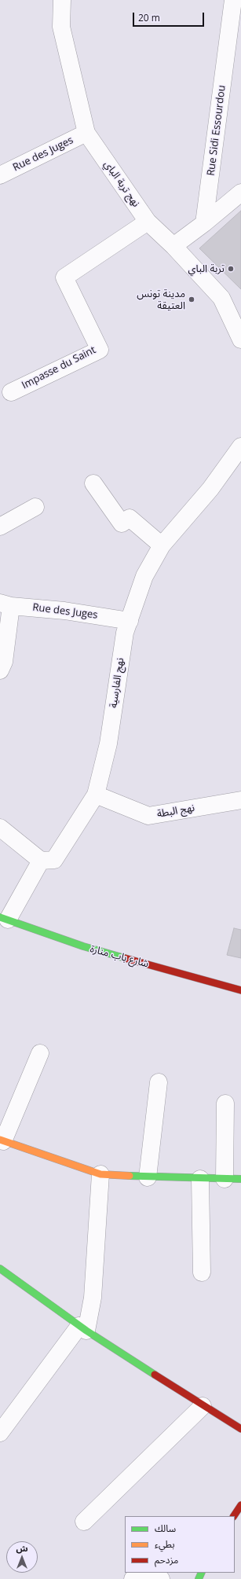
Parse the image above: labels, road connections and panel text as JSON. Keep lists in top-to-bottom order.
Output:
{
  "streets": {
    "street": [
      "Rue Sidi Essourdou",
      "Rue des Juges",
      "نهج تربة الباي",
      "Impasse du Saint",
      "نهج الفارسية",
      "نهج البطة",
      "شارع باب منارة"
    ]
  },
  "crossings": [
    ["Rue des Juges", "نهج تربة الباي"],
    ["Rue des Juges", "نهج الفارسية"],
    ["نهج تربة الباي", "Impasse du Saint"],
    ["نهج الفارسية", "نهج البطة"]
  ],
  "places": ["تربة الباي", "مدينة تونس العتيقة"],
  "legend": ["سالك", "بطيء", "مزدحم"],
  "scale_bar": "20 m",
  "north": "top"
}
